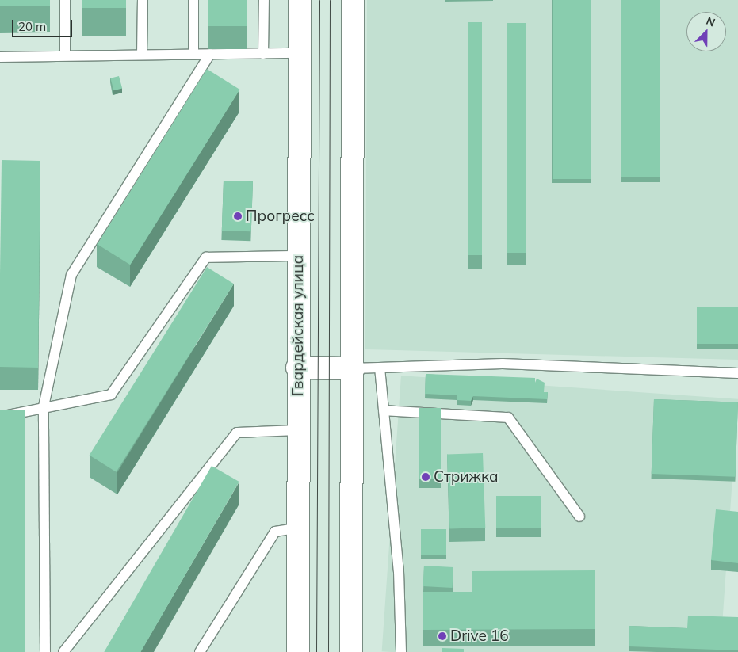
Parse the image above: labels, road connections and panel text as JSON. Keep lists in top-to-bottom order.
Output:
{
  "streets": {
    "main road": ["Гвардейская улица"]
  },
  "places": ["Прогресс", "Стрижка", "Drive 16"],
  "scale_bar": "20 m",
  "north": "top right"
}
